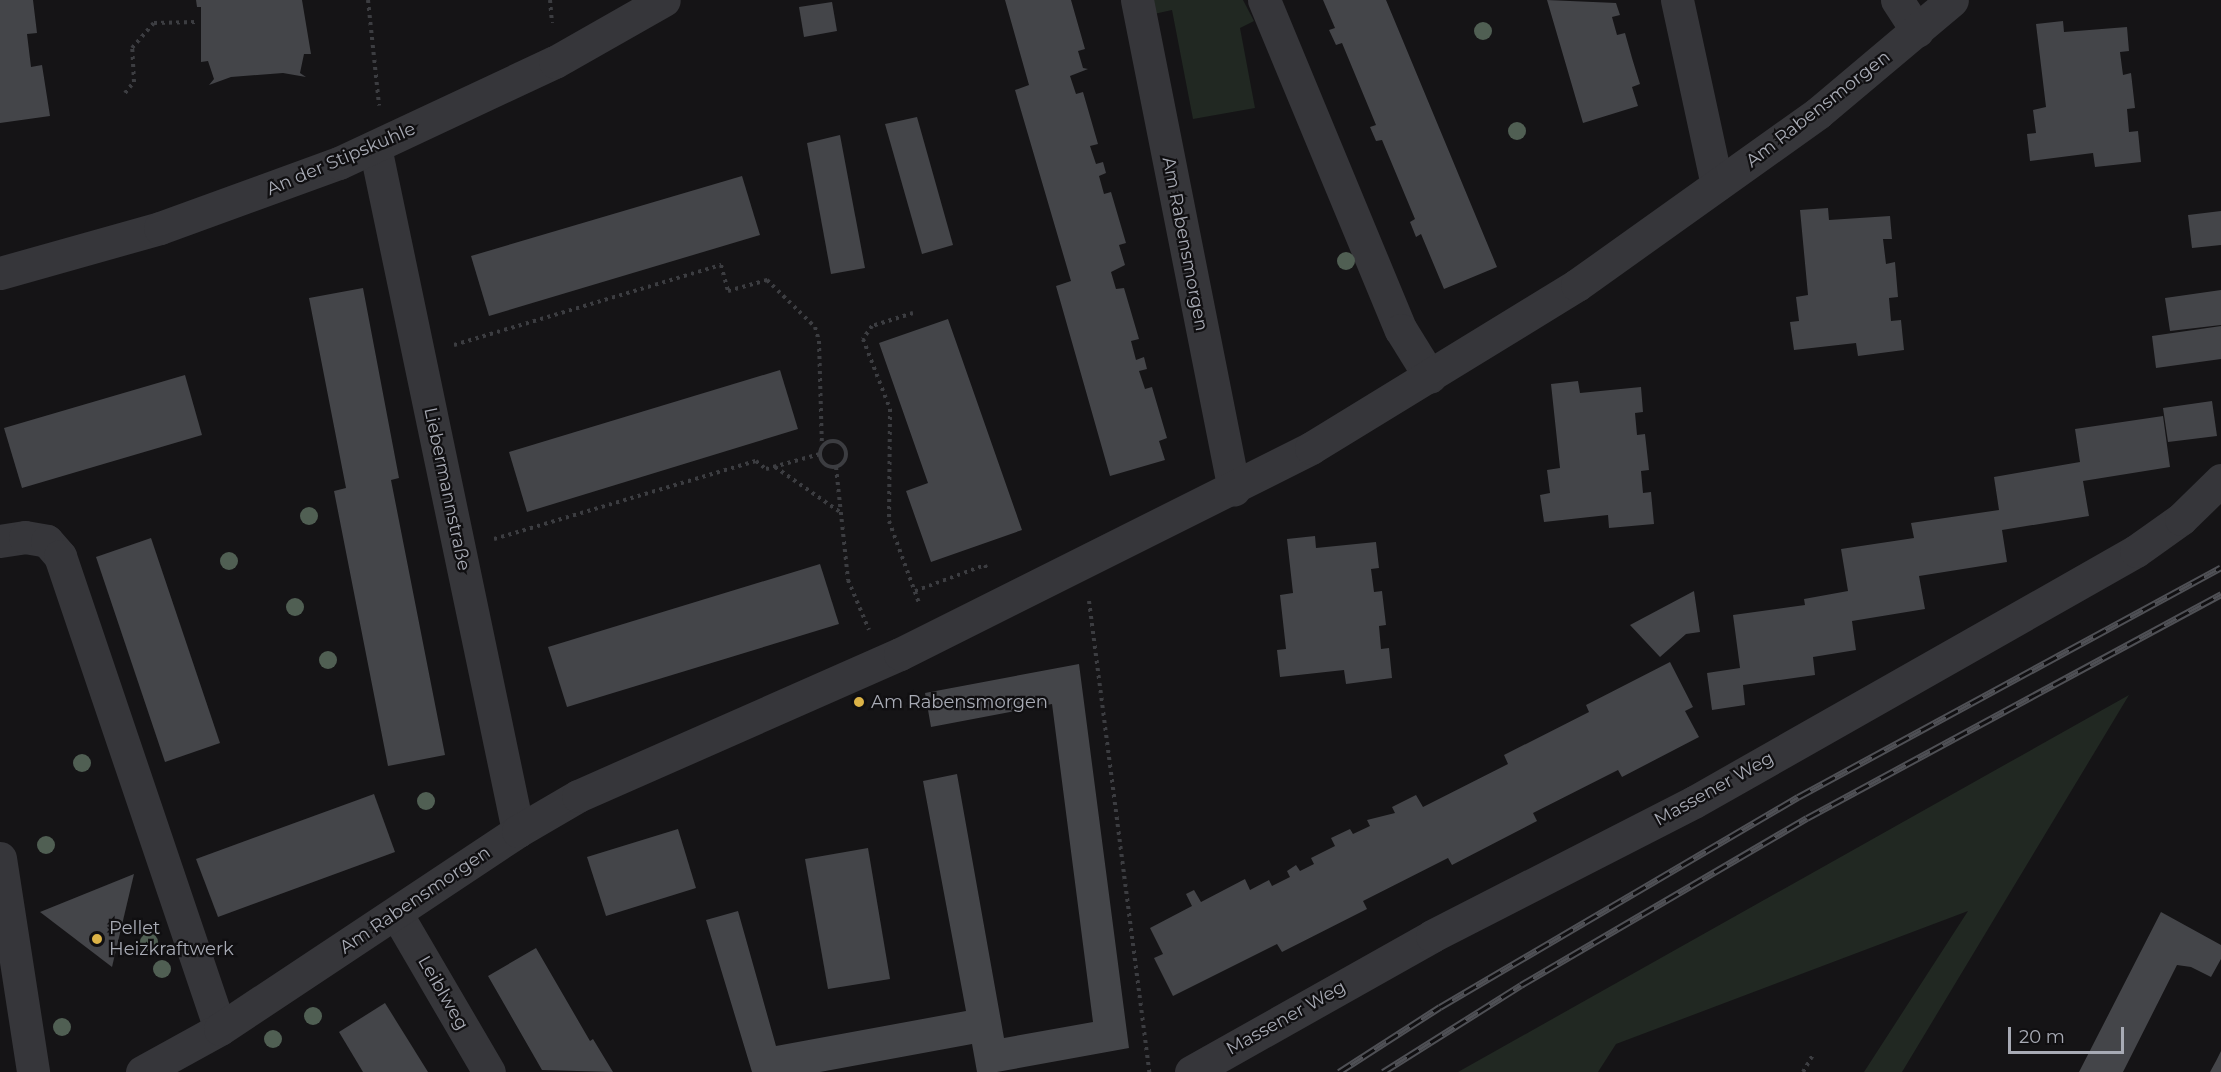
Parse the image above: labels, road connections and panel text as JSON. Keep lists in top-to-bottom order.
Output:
{
  "streets": {
    "street": [
      "Am Rabensmorgen",
      "An der Stipskuhle",
      "Liebermannstraße",
      "Massener Weg",
      "Leiblweg"
    ]
  },
  "crossings": [
    ["Am Rabensmorgen", "Liebermannstraße"],
    ["Am Rabensmorgen", "Leiblweg"],
    ["An der Stipskuhle", "Liebermannstraße"]
  ],
  "places": ["Am Rabensmorgen", "Pellet Heizkraftwerk"],
  "scale_bar": "20 m"
}
